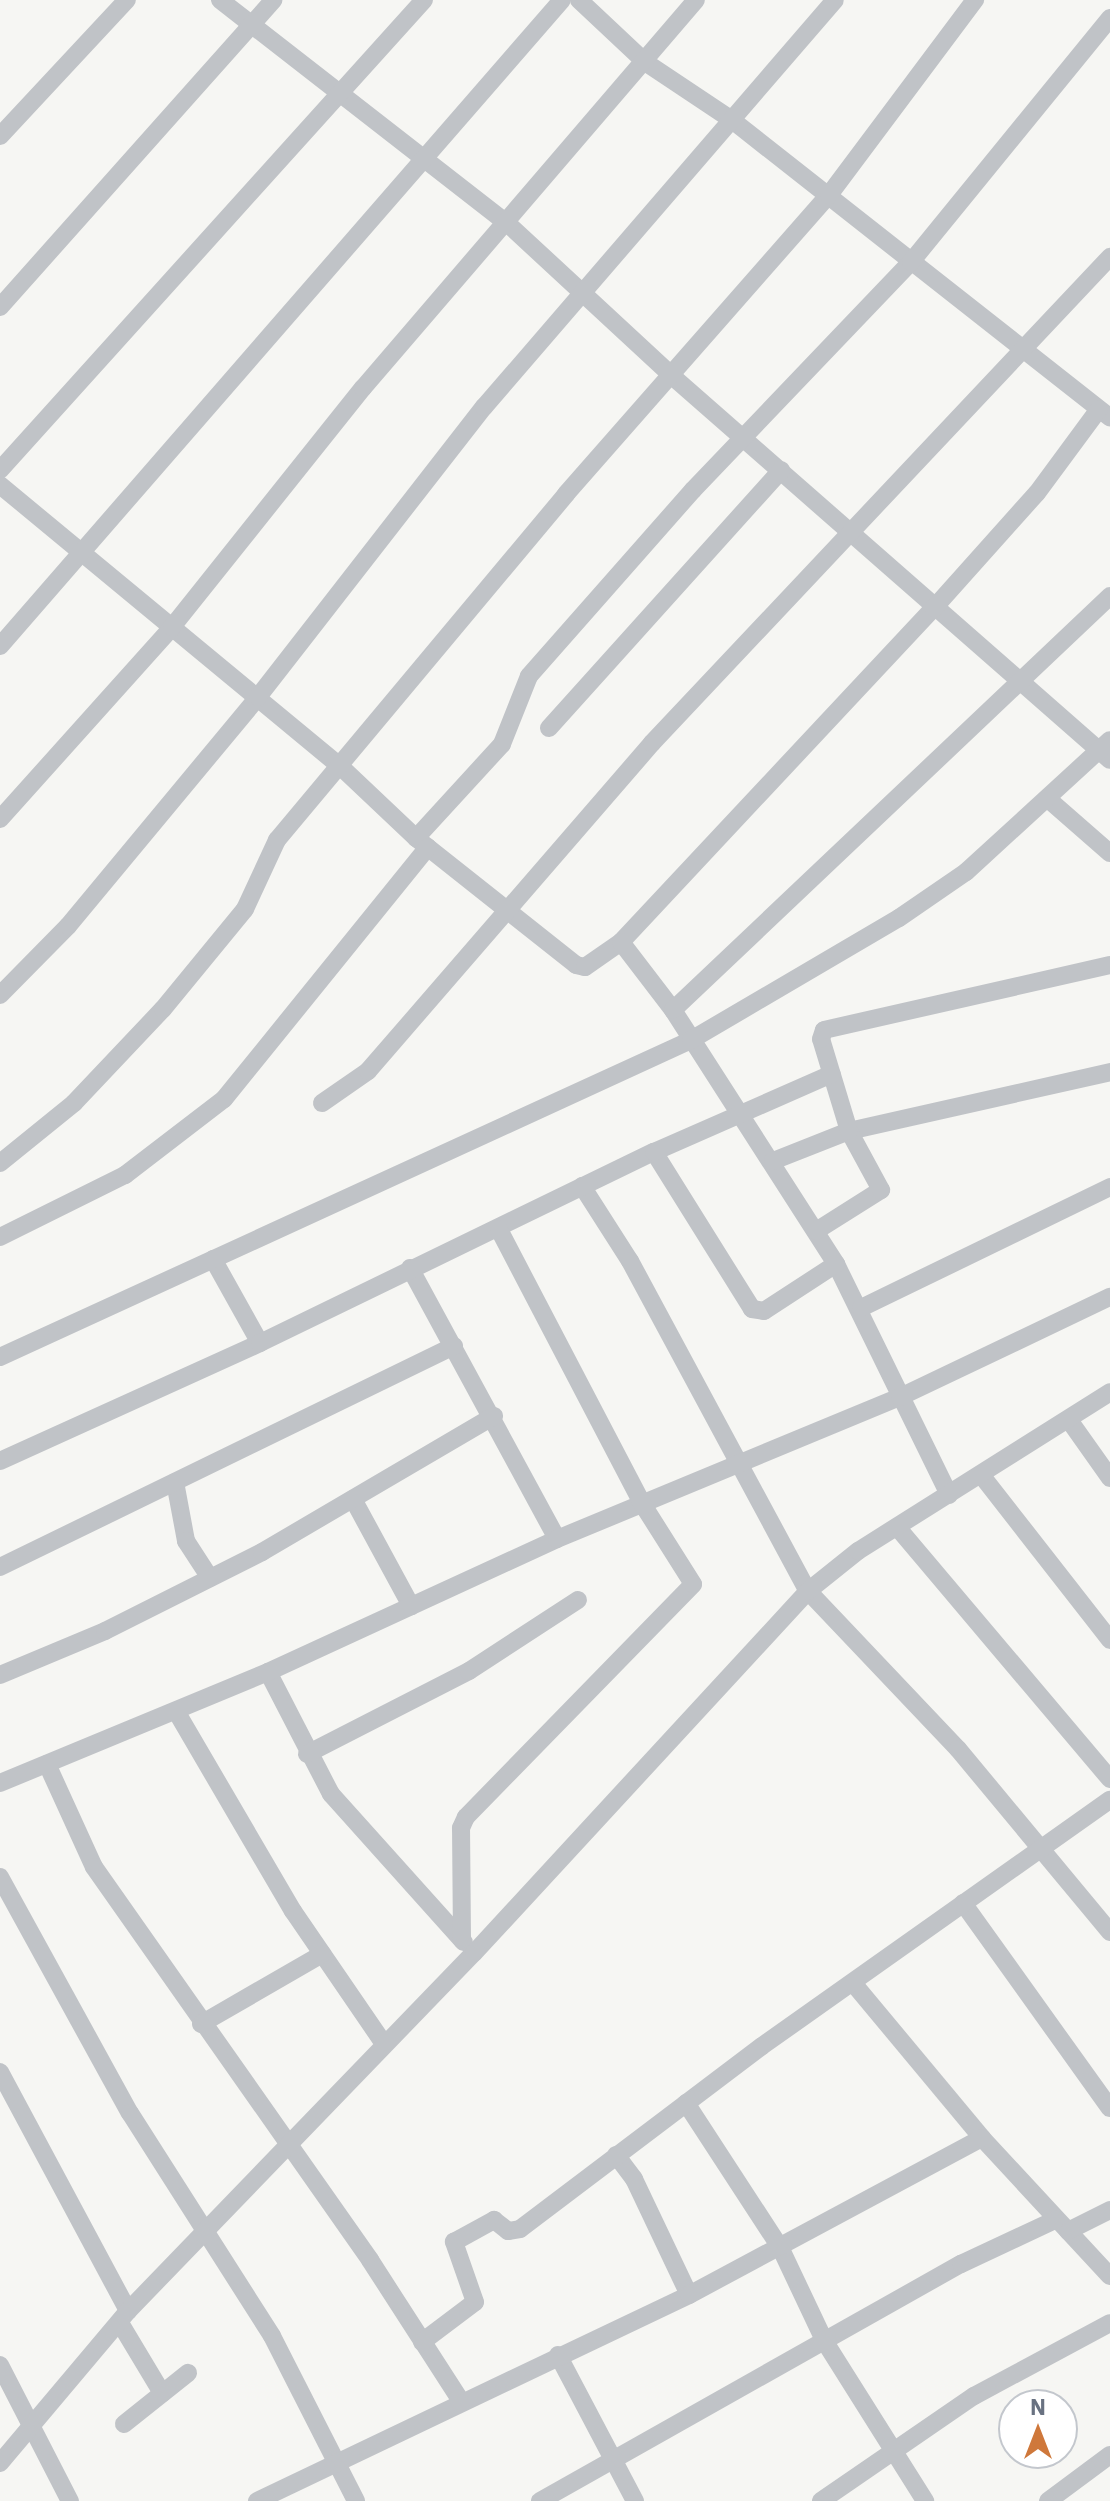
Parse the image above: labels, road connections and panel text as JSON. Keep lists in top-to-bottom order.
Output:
{
  "north": "top"
}
